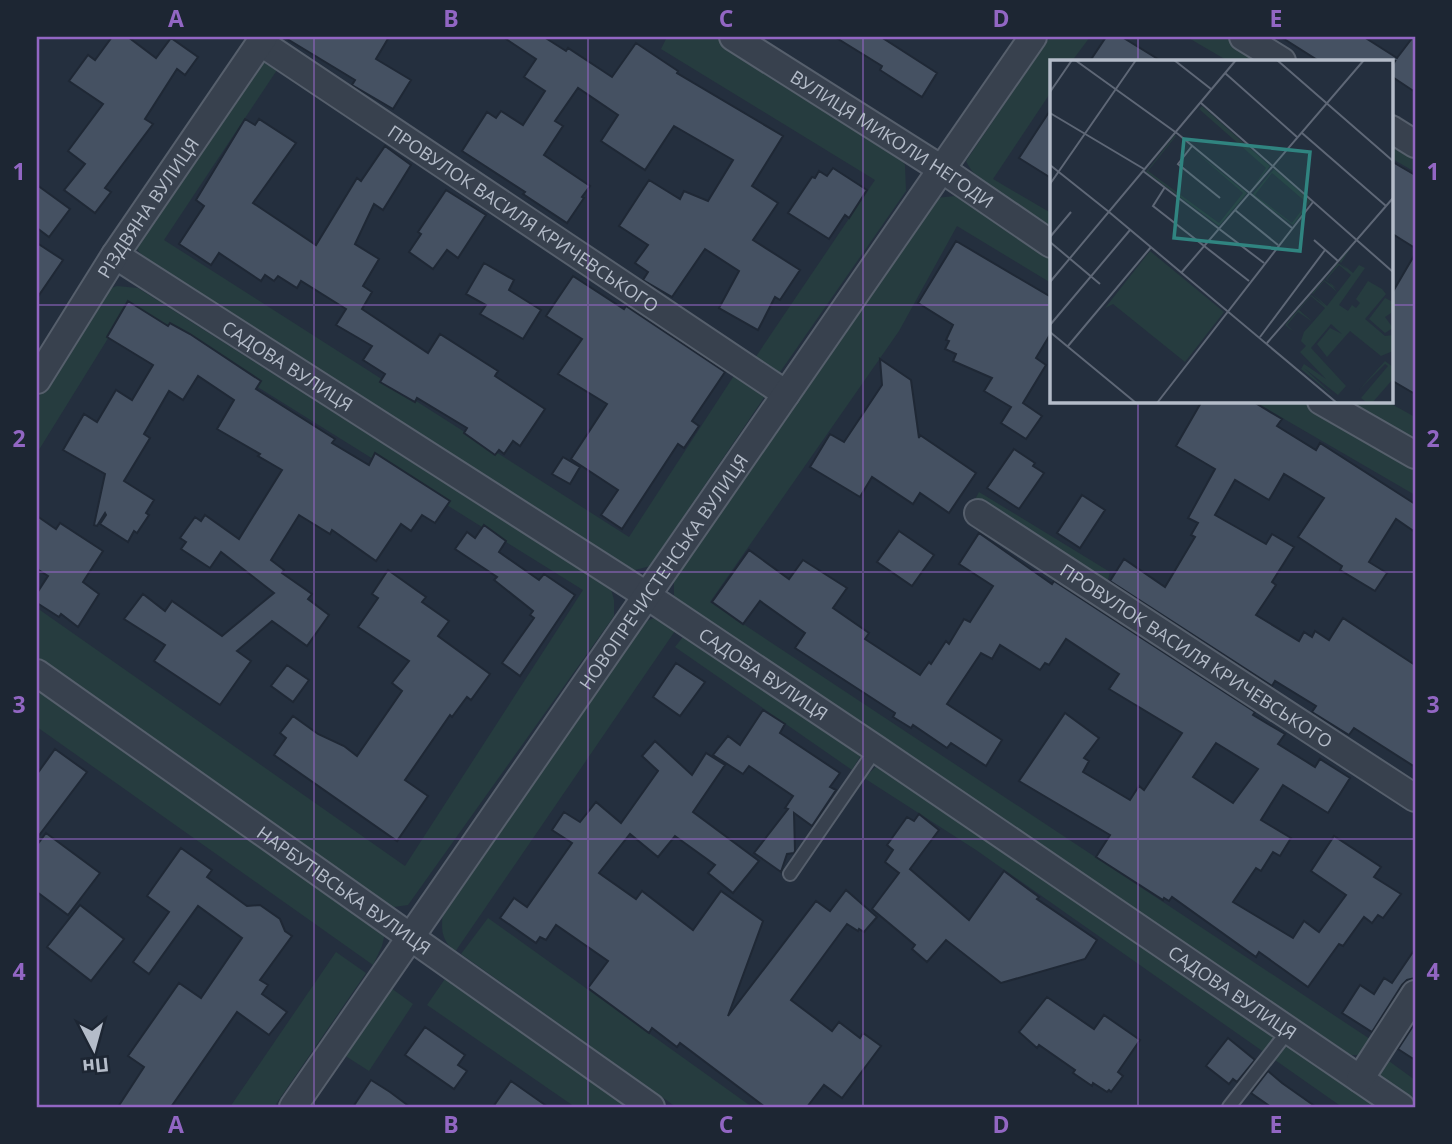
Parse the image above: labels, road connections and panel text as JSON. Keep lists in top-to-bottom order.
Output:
{
  "streets": {
    "street": [
      "ВУЛИЦЯ МИКОЛИ НЕГОДИ",
      "РІЗДВЯНА ВУЛИЦЯ",
      "ПРОВУЛОК ВАСИЛЯ КРИЧЕВСЬКОГО",
      "САДОВА ВУЛИЦЯ",
      "НОВОПРЕЧИСТЕНСЬКА ВУЛИЦЯ",
      "НАРБУТІВСЬКА ВУЛИЦЯ"
    ]
  },
  "crossings": [
    ["ВУЛИЦЯ МИКОЛИ НЕГОДИ", "НОВОПРЕЧИСТЕНСЬКА ВУЛИЦЯ"],
    ["РІЗДВЯНА ВУЛИЦЯ", "ПРОВУЛОК ВАСИЛЯ КРИЧЕВСЬКОГО"],
    ["РІЗДВЯНА ВУЛИЦЯ", "САДОВА ВУЛИЦЯ"],
    ["ПРОВУЛОК ВАСИЛЯ КРИЧЕВСЬКОГО", "НОВОПРЕЧИСТЕНСЬКА ВУЛИЦЯ"],
    ["САДОВА ВУЛИЦЯ", "НОВОПРЕЧИСТЕНСЬКА ВУЛИЦЯ"],
    ["НОВОПРЕЧИСТЕНСЬКА ВУЛИЦЯ", "НАРБУТІВСЬКА ВУЛИЦЯ"]
  ],
  "north": "bottom",
  "grid": {
    "columns": [
      "A",
      "B",
      "C",
      "D",
      "E"
    ],
    "rows": [
      "1",
      "2",
      "3",
      "4"
    ]
  }
}
